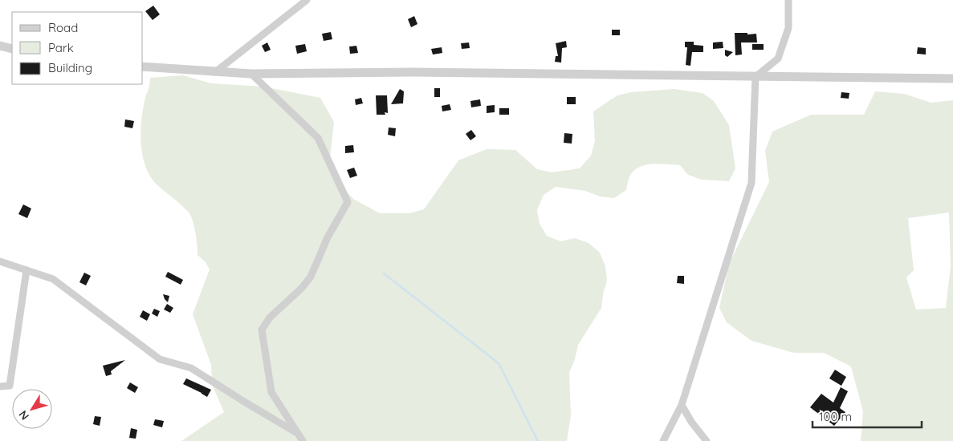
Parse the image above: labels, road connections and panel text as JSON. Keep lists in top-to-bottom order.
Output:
{
  "legend": ["Road", "Park", "Building"],
  "scale_bar": "100 m",
  "north": "bottom left"
}
